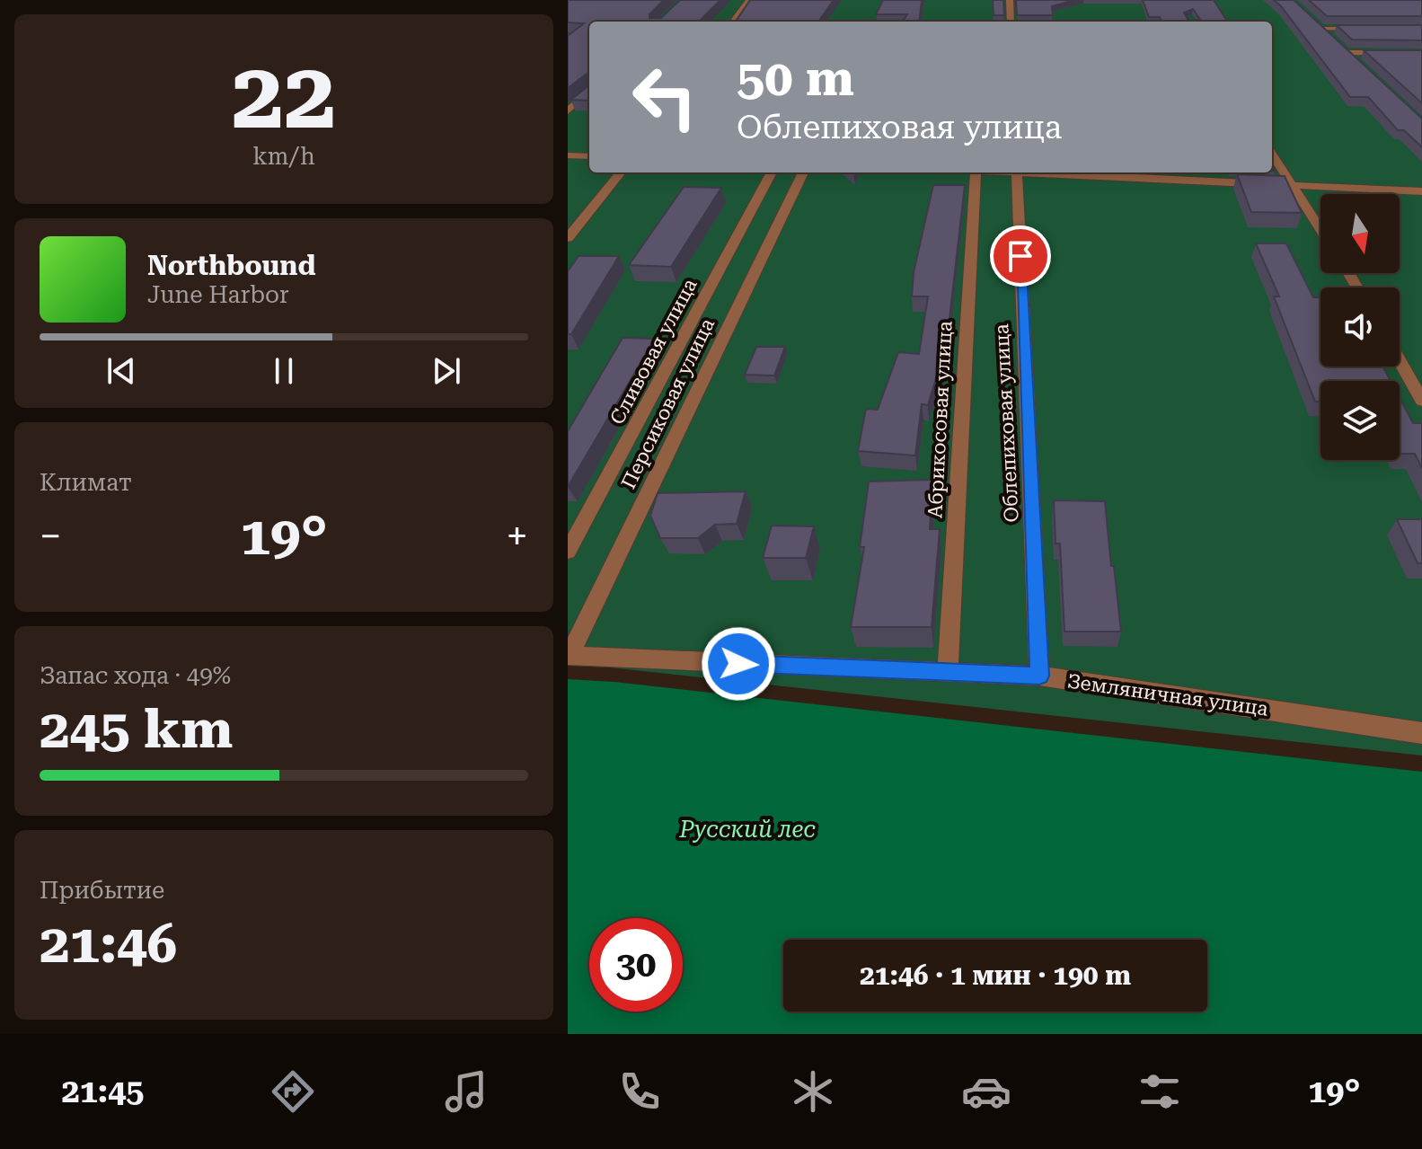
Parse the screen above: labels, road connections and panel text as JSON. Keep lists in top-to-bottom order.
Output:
{
  "streets": {
    "street": [
      "Сливовая улица",
      "Персиковая улица",
      "Абрикосовая улица",
      "Облепиховая улица",
      "Земляничная улица"
    ]
  },
  "crossings": [
    ["Персиковая улица", "Земляничная улица"],
    ["Абрикосовая улица", "Земляничная улица"],
    ["Облепиховая улица", "Земляничная улица"]
  ],
  "parks": ["Русский лес"],
  "north": "bottom",
  "page": {
    "tile": [
      ["22", "km/h"],
      "Климат",
      ["Запас хода · 49%", "245 km"],
      ["Прибытие", "21:46"]
    ],
    "turn": ["50 m", "Облепиховая улица"],
    "song": ["Northbound", "June Harbor"],
    "heat": ["−", "19°", "+"],
    "limit": "30",
    "trip": "21:46 · 1 мин · 190 m",
    "tabs": ["21:45", "19°"]
  }
}
